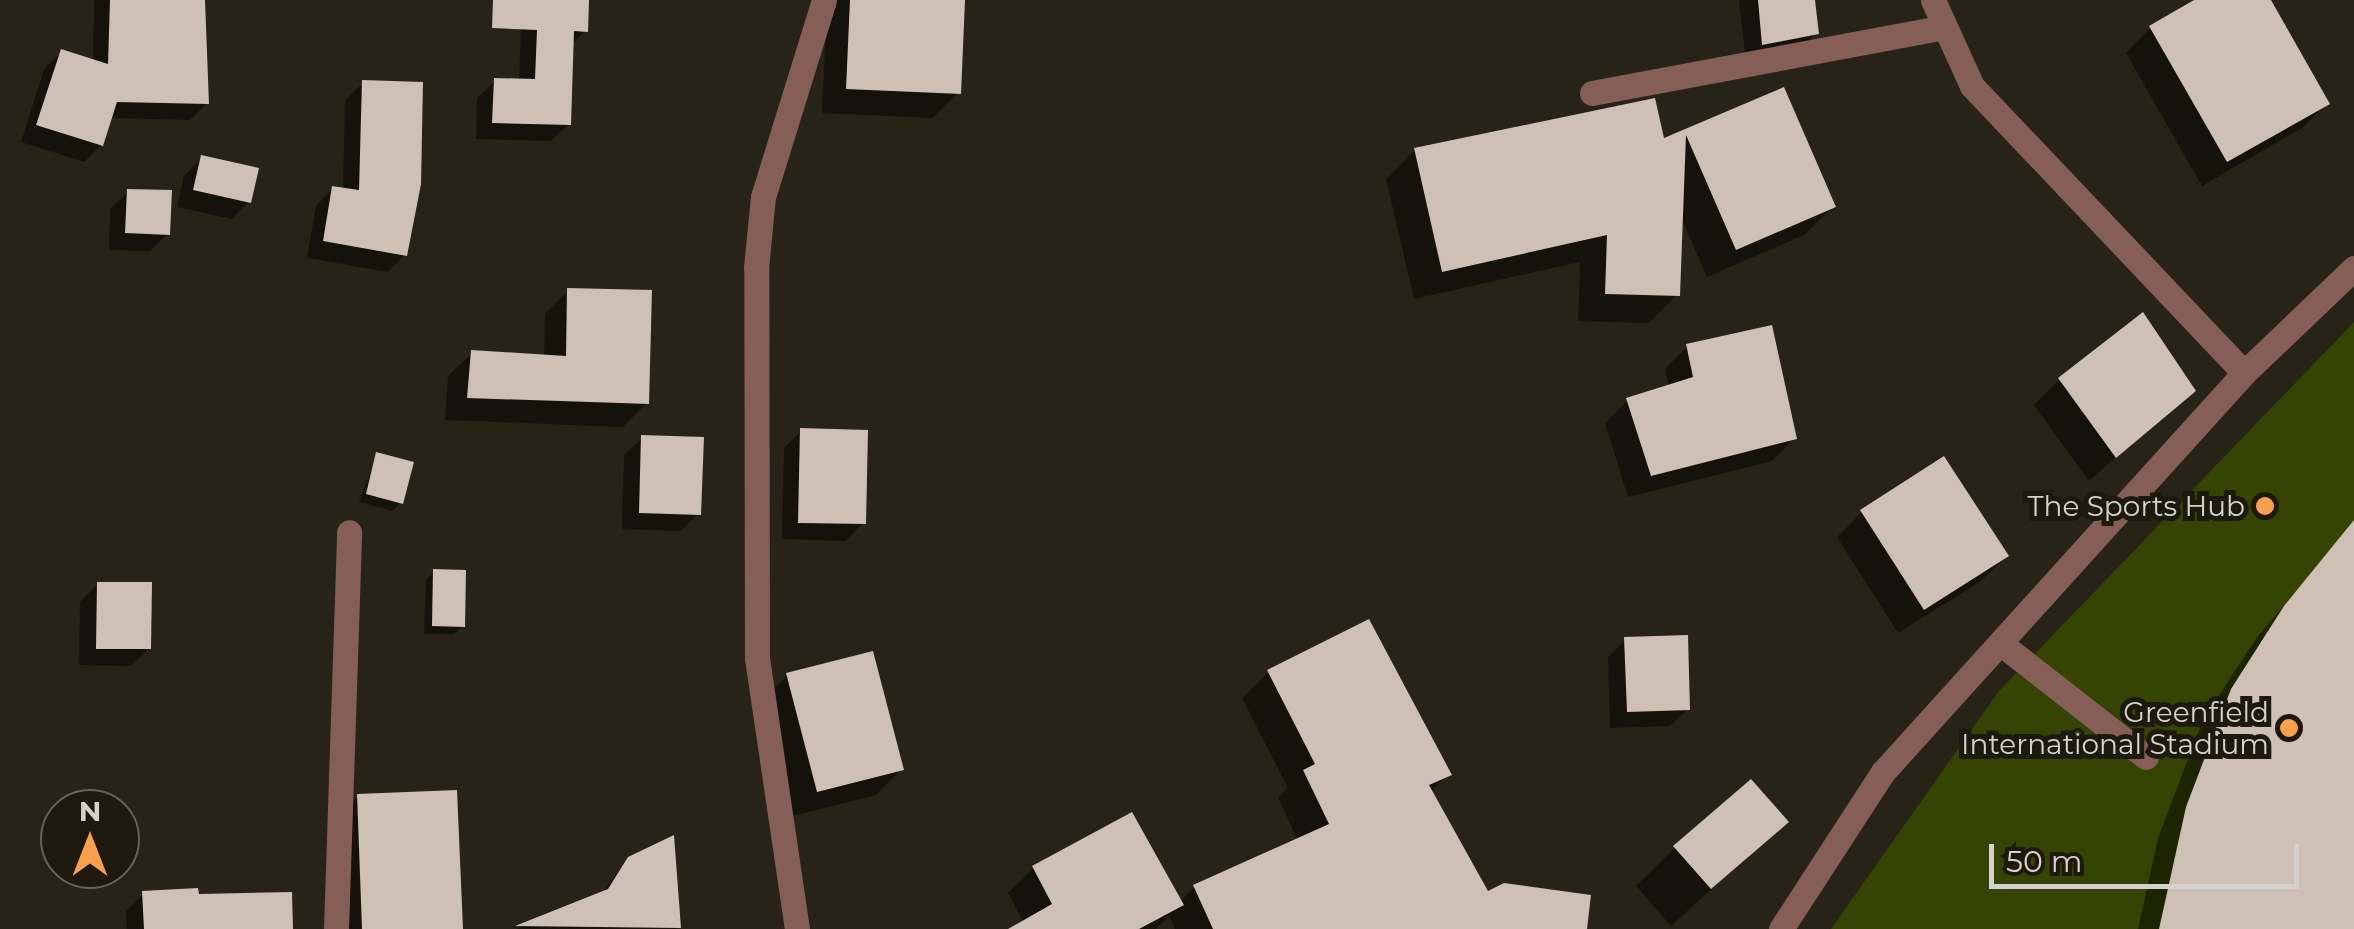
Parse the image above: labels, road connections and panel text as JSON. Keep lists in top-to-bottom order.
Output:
{
  "places": ["The Sports Hub", "Greenfield International Stadium"],
  "scale_bar": "50 m",
  "north": "top"
}
